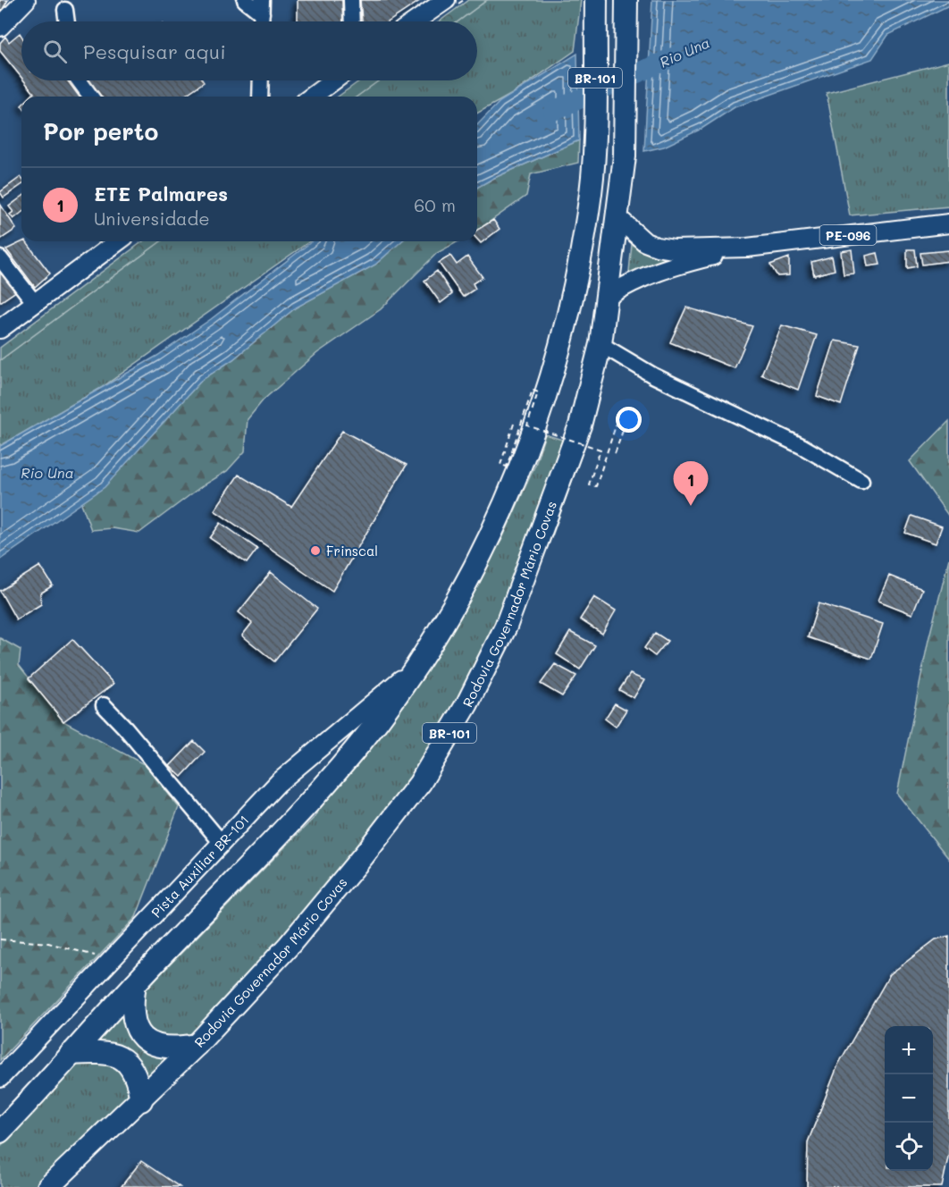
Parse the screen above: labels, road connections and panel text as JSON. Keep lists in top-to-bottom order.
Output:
{
  "streets": {
    "highway": ["BR-101", "Rodovia Governador Mário Covas"],
    "main road": ["PE-096", "Pista Auxiliar BR-101"]
  },
  "crossings": [
    ["BR-101", "Pista Auxiliar BR-101"],
    ["PE-096", "Rodovia Governador Mário Covas"]
  ],
  "water": ["Rio Una"],
  "places": ["Frinscal"],
  "page": {
    "search": "Pesquisar aqui",
    "heading": "Por perto",
    "list": [
      {
        "mark": "1",
        "name": "ETE Palmares",
        "note": "Universidade",
        "value": "60 m"
      }
    ],
    "pins": "1",
    "map_buttons": ["+", "−"]
  }
}
